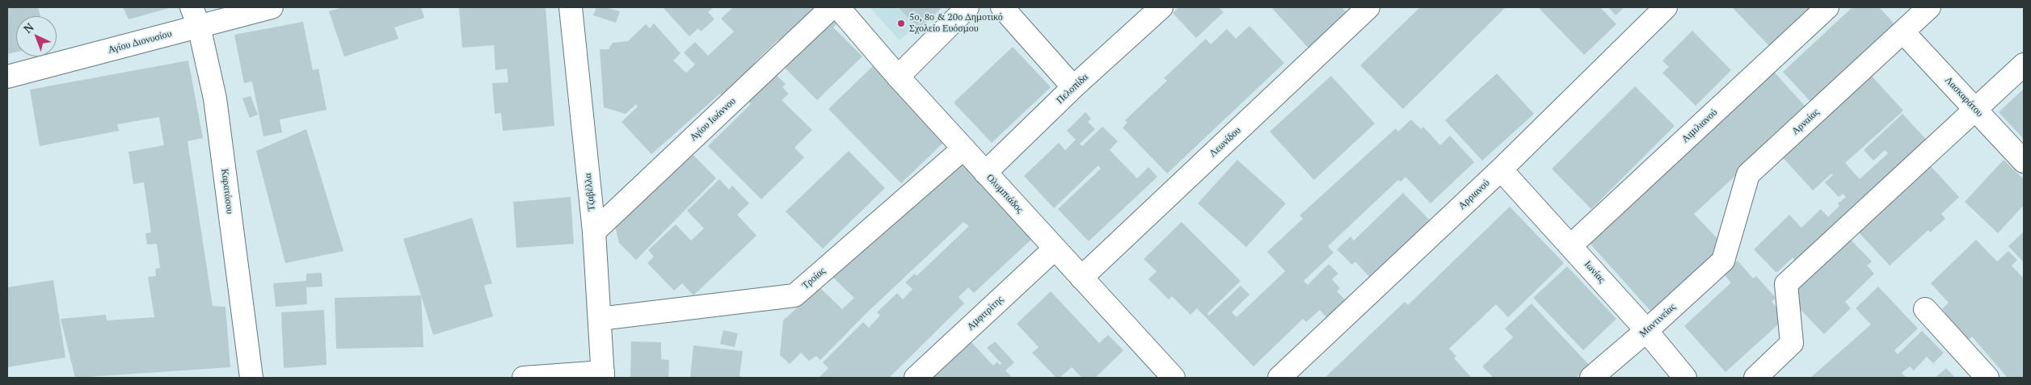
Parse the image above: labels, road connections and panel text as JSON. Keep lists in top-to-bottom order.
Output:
{
  "streets": {
    "street": [
      "Αγίου Διονυσίου",
      "Πελοπίδα",
      "Λασκαράτου",
      "Αγίου Ιωάννου",
      "Αρναίας",
      "Αιμιλιανού",
      "Λεωνίδου",
      "Καρατάσου",
      "Τζαβέλλα",
      "Ολυμπιάδος",
      "Αρριανού",
      "Ιωνίας",
      "Τροίας",
      "Αμφιτρίτης",
      "Μαντινείας"
    ]
  },
  "crossings": [
    ["Αγίου Διονυσίου", "Καρατάσου"],
    ["Πελοπίδα", "Ολυμπιάδος"],
    ["Λασκαράτου", "Αρναίας"],
    ["Αγίου Ιωάννου", "Τζαβέλλα"],
    ["Αρναίας", "Μαντινείας"],
    ["Αιμιλιανού", "Ιωνίας"],
    ["Λεωνίδου", "Ολυμπιάδος"],
    ["Τζαβέλλα", "Τροίας"],
    ["Ολυμπιάδος", "Τροίας"],
    ["Ολυμπιάδος", "Αμφιτρίτης"],
    ["Αρριανού", "Ιωνίας"],
    ["Ιωνίας", "Μαντινείας"]
  ],
  "places": ["5ο, 8ο & 20ο Δημοτικό Σχολείο Ευόσμου"],
  "north": "top left"
}
